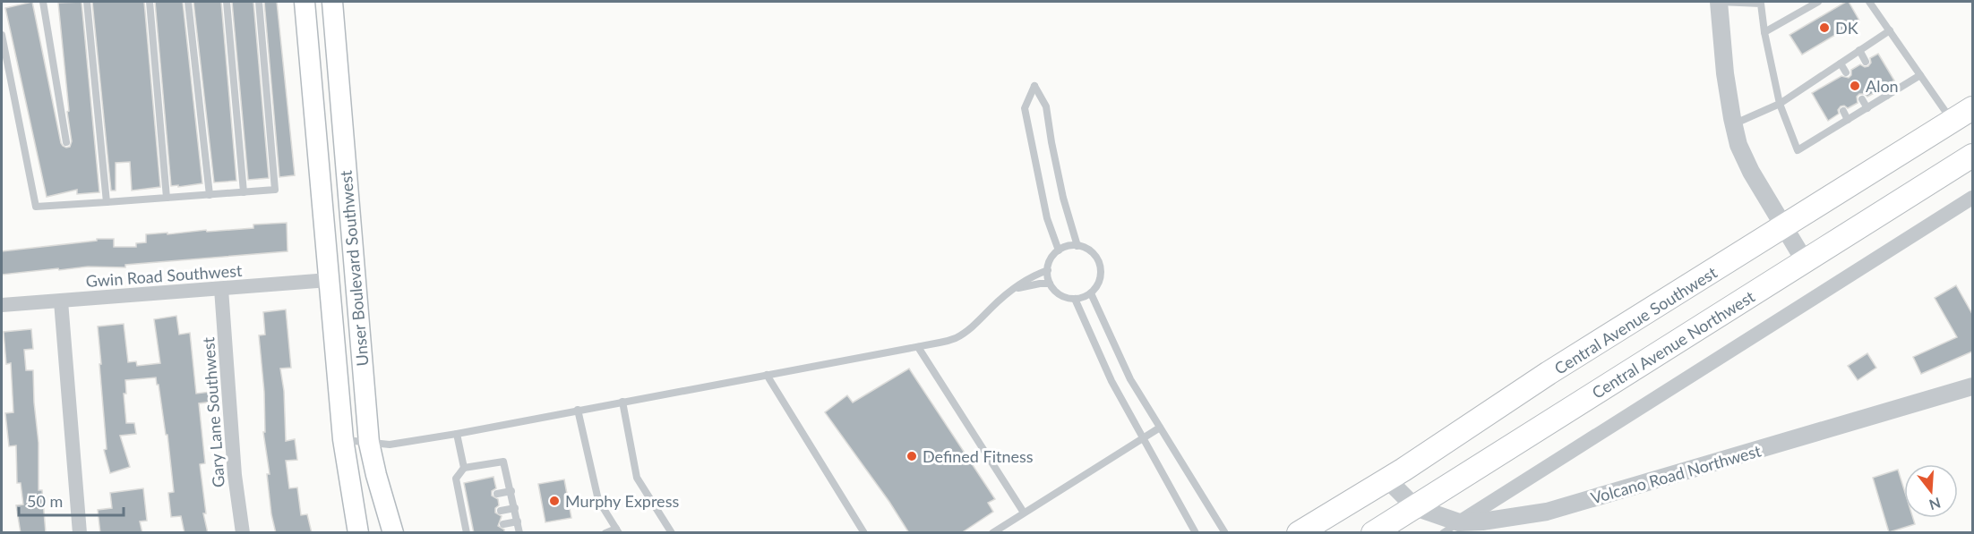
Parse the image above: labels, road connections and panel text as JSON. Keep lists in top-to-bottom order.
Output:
{
  "streets": {
    "main road": ["Unser Boulevard Southwest", "Central Avenue Southwest", "Central Avenue Northwest"],
    "street": ["Gwin Road Southwest", "Gary Lane Southwest", "Volcano Road Northwest"]
  },
  "crossings": [
    ["Unser Boulevard Southwest", "Gwin Road Southwest"],
    ["Gwin Road Southwest", "Gary Lane Southwest"],
    ["Central Avenue Southwest", "Volcano Road Northwest"],
    ["Central Avenue Northwest", "Volcano Road Northwest"]
  ],
  "places": [
    "DK",
    "Alon",
    "Defined Fitness",
    "Murphy Express"
  ],
  "scale_bar": "50 m",
  "north": "bottom"
}
